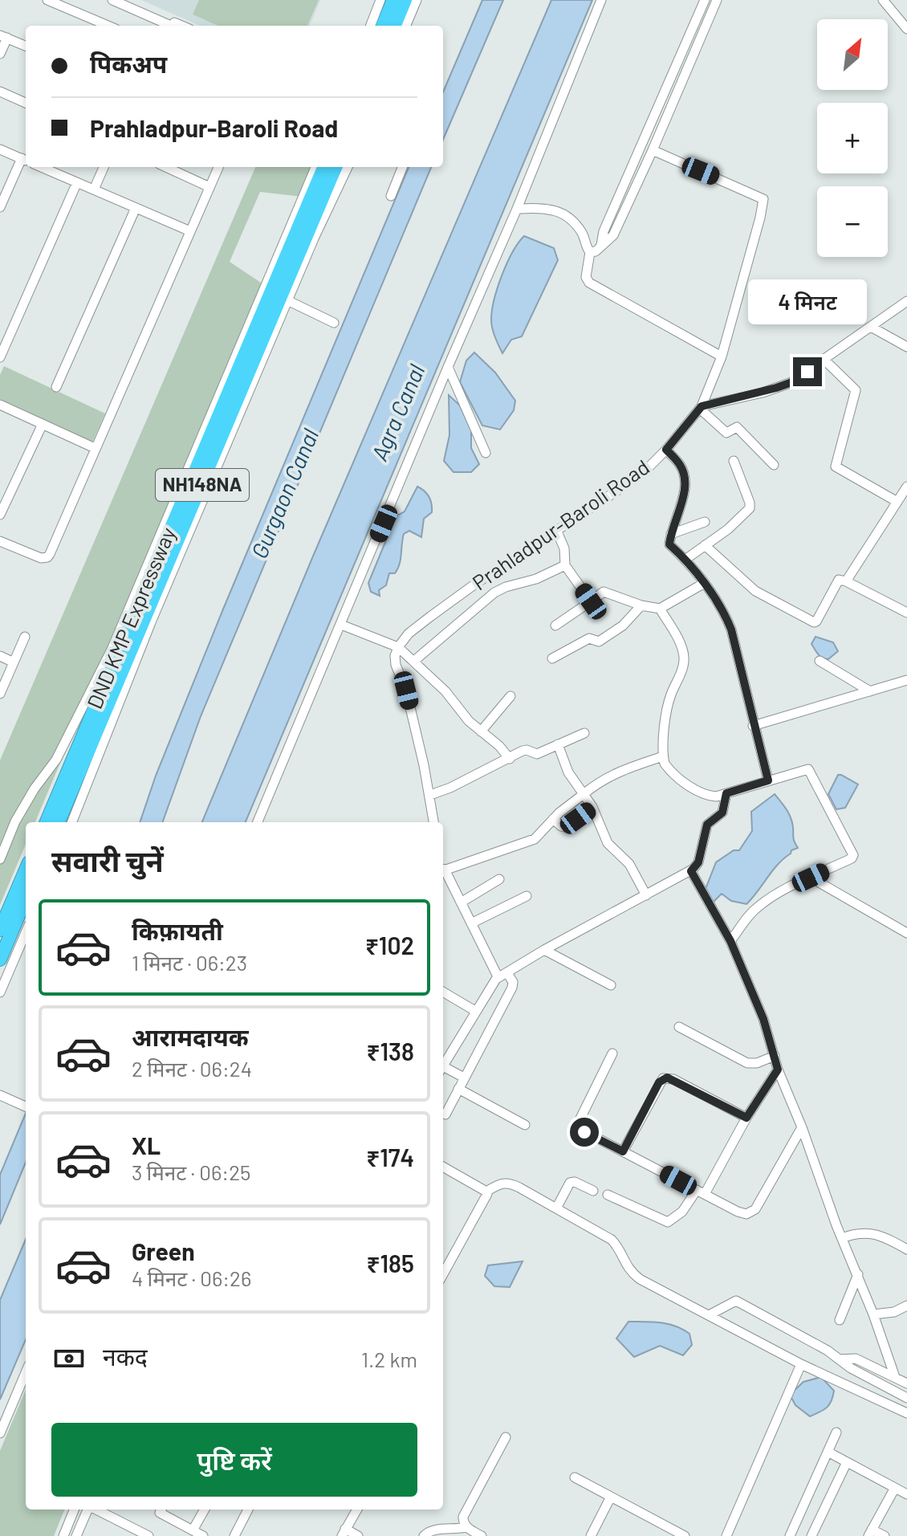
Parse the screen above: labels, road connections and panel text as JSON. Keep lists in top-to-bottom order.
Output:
{
  "streets": {
    "highway": ["NH148NA", "DND KMP Expressway"],
    "street": ["Prahladpur-Baroli Road"]
  },
  "water": ["Agra Canal", "Gurgaon Canal"],
  "north": "top right",
  "page": {
    "map_buttons": ["+", "−"],
    "banner": ["पिकअप", "Prahladpur-Baroli Road"],
    "bubble": "4 मिनट",
    "heading": "सवारी चुनें",
    "list": [
      {
        "name": "किफ़ायती",
        "note": "1 मिनट · 06:23",
        "value": "₹102"
      },
      {
        "name": "आरामदायक",
        "note": "2 मिनट · 06:24",
        "value": "₹138"
      },
      {
        "name": "XL",
        "note": "3 मिनट · 06:25",
        "value": "₹174"
      },
      {
        "name": "Green",
        "note": "4 मिनट · 06:26",
        "value": "₹185"
      }
    ],
    "pay": ["नकद", "1.2 km"],
    "buttons": "पुष्टि करें"
  }
}
